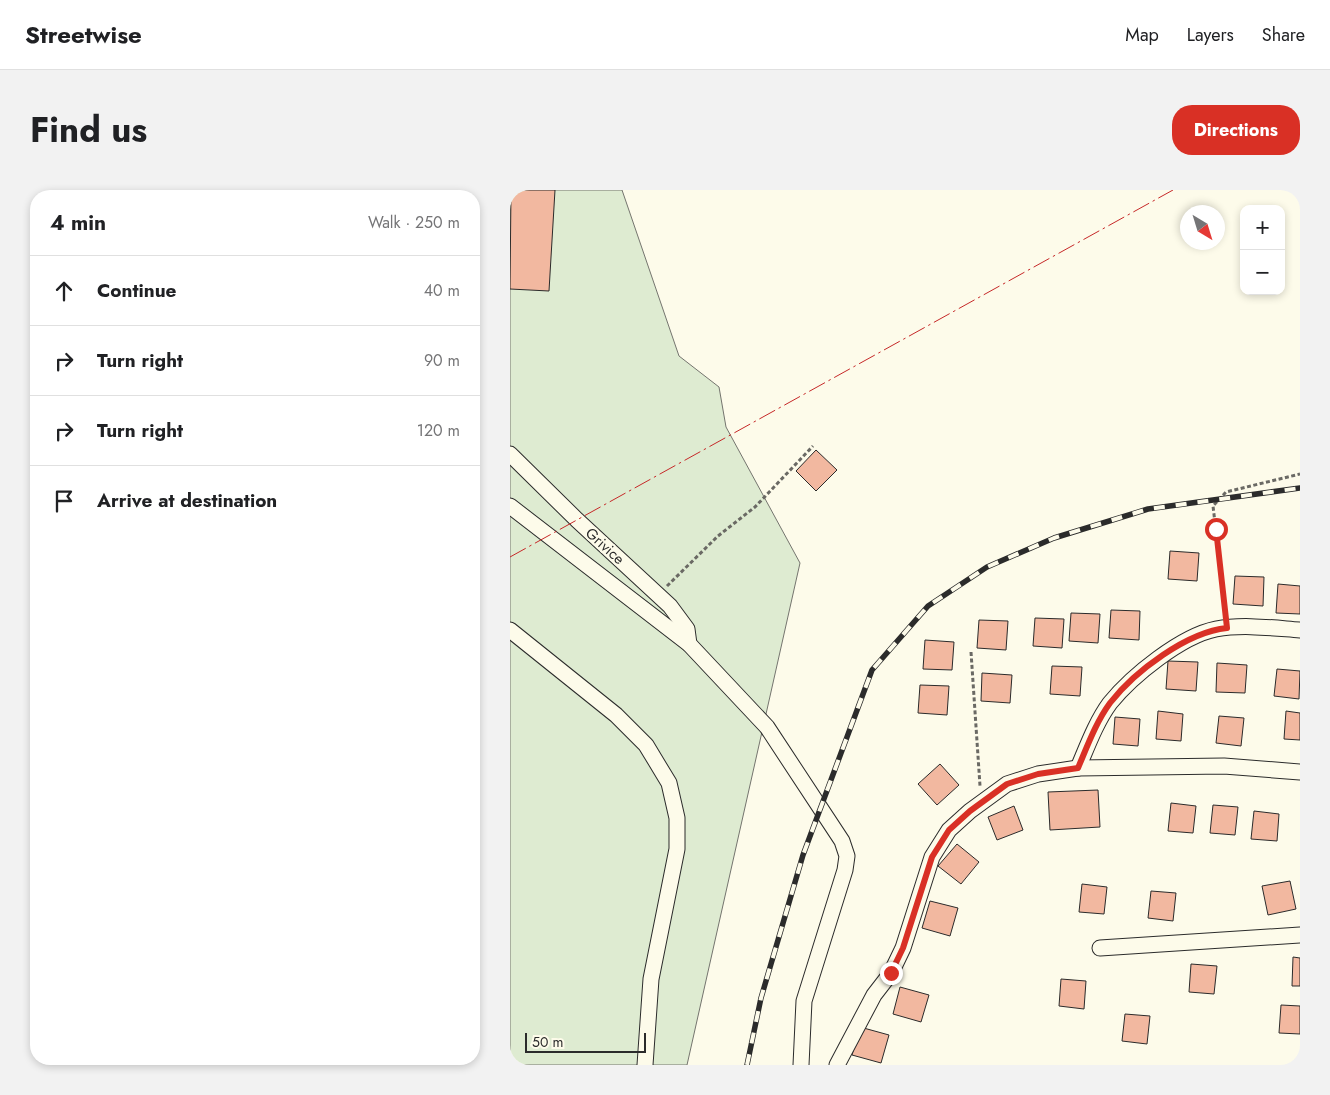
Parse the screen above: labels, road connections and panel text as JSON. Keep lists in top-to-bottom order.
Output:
{
  "streets": {
    "street": ["Grivice"]
  },
  "scale_bar": "50 m",
  "north": "bottom right",
  "page": {
    "header": "Streetwise",
    "nav": ["Map", "Layers", "Share"],
    "title": "Find us",
    "buttons": "Directions",
    "heading": ["4 min", "Walk · 250 m"],
    "map_buttons": ["+", "−"],
    "list": [
      ["Continue", "40 m"],
      ["Turn right", "90 m"],
      ["Turn right", "120 m"],
      "Arrive at destination"
    ],
    "scale": "50 m"
  }
}
